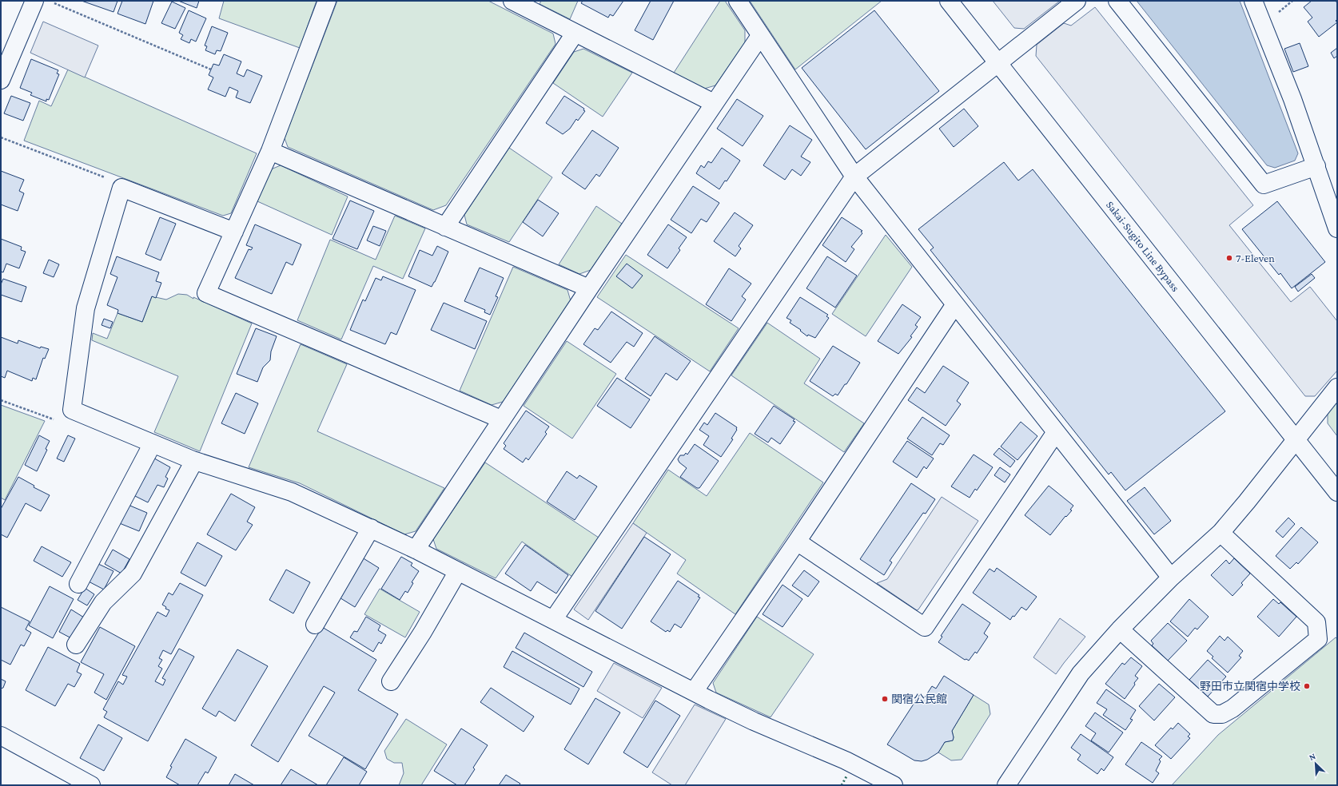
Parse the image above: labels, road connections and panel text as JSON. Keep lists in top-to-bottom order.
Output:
{
  "streets": {
    "street": ["Sakai-Sugito Line Bypass"]
  },
  "places": ["7-Eleven", "野田市立関宿中学校", "関宿公民館"],
  "north": "top left"
}
